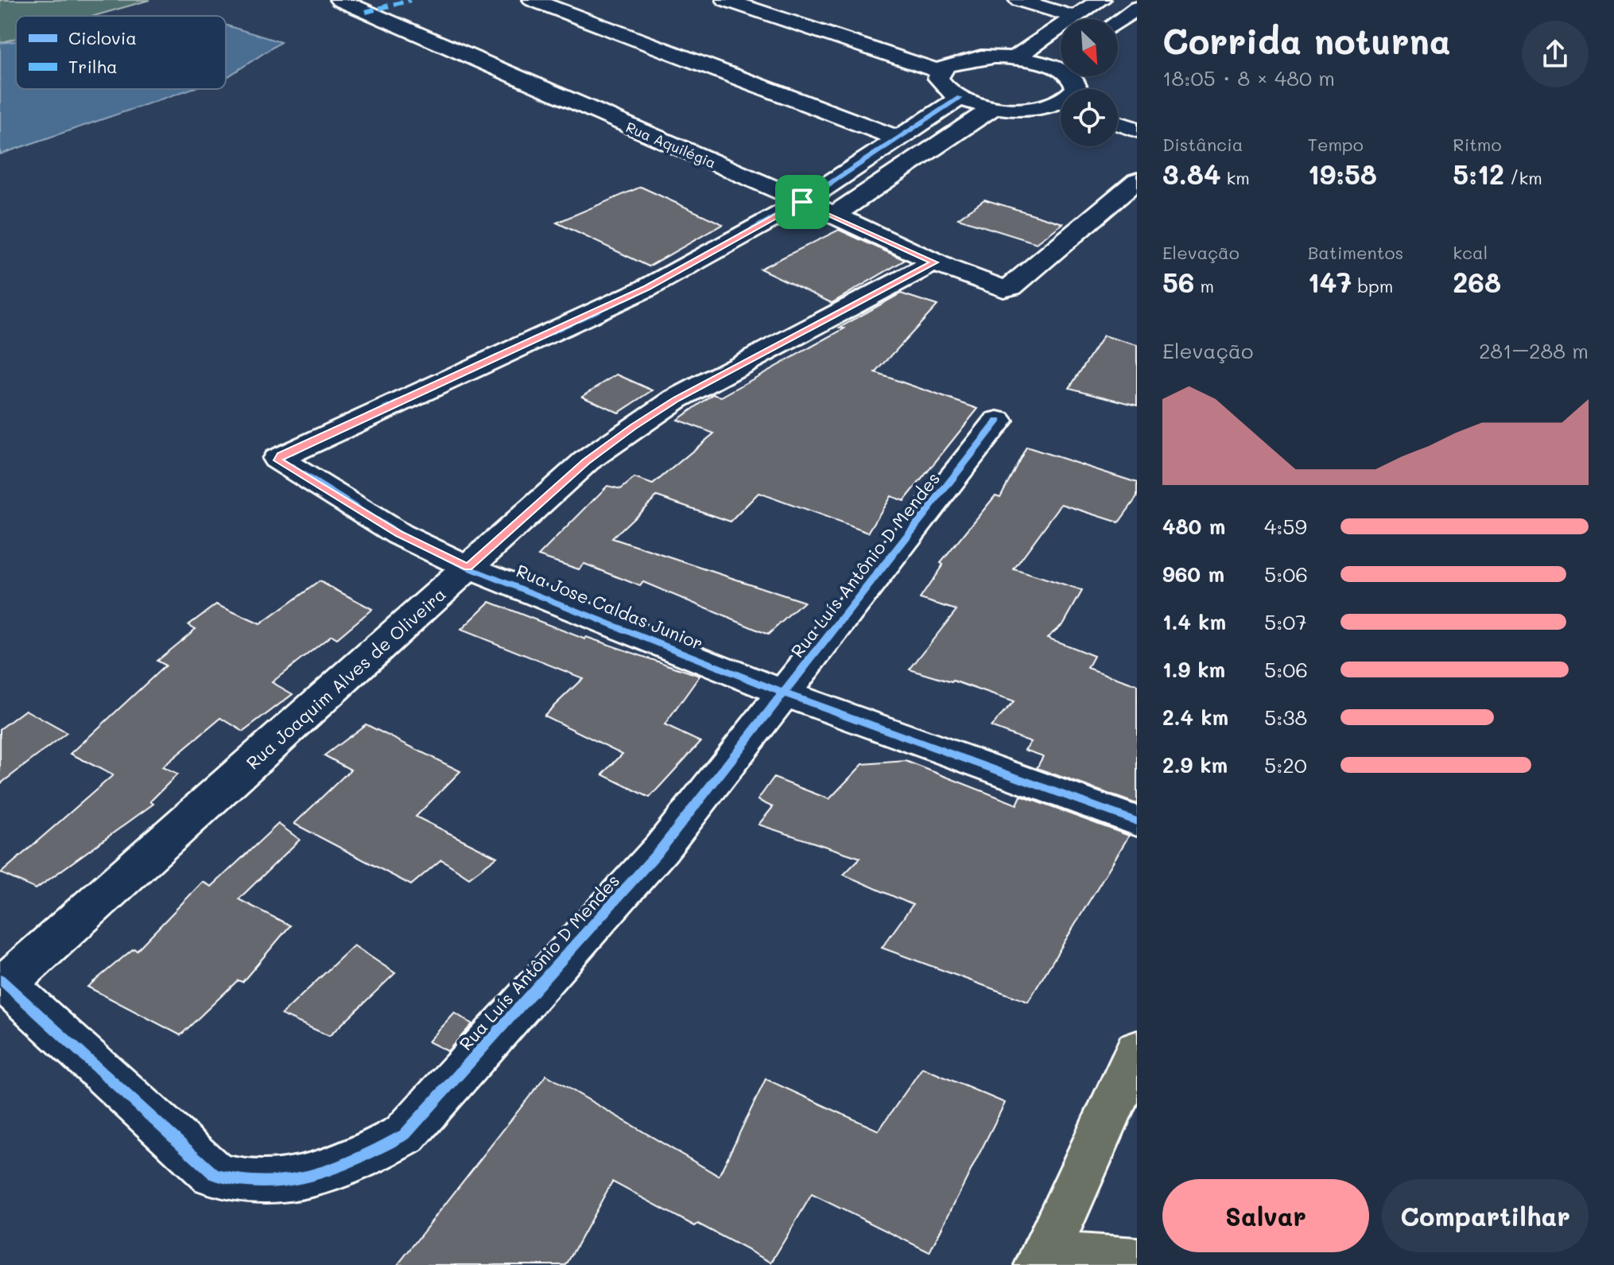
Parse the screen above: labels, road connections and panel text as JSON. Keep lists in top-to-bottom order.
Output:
{
  "streets": {
    "street": [
      "Rua Aquilégia",
      "Rua Luís Antônio D Mendes",
      "Rua Jose Caldas Junior",
      "Rua Joaquim Alves de Oliveira"
    ]
  },
  "crossings": [
    ["Rua Aquilégia", "Rua Jose Caldas Junior"],
    ["Rua Aquilégia", "Rua Joaquim Alves de Oliveira"],
    ["Rua Luís Antônio D Mendes", "Rua Jose Caldas Junior"],
    ["Rua Luís Antônio D Mendes", "Rua Joaquim Alves de Oliveira"],
    ["Rua Jose Caldas Junior", "Rua Joaquim Alves de Oliveira"]
  ],
  "legend": ["Ciclovia", "Trilha"],
  "north": "bottom right",
  "page": {
    "heading": ["Corrida noturna", "18:05 · 8 × 480 m"],
    "stats": [
      ["Distância", "3.84 km"],
      ["Tempo", "19:58"],
      ["Ritmo", "5:12 /km"],
      ["Elevação", "56 m"],
      ["Batimentos", "147 bpm"],
      ["kcal", "268"]
    ],
    "chart": ["Elevação", "281–288 m"],
    "list": [
      {
        "name": "480 m",
        "note": "4:59"
      },
      {
        "name": "960 m",
        "note": "5:06"
      },
      {
        "name": "1.4 km",
        "note": "5:07"
      },
      {
        "name": "1.9 km",
        "note": "5:06"
      },
      {
        "name": "2.4 km",
        "note": "5:38"
      },
      {
        "name": "2.9 km",
        "note": "5:20"
      }
    ],
    "buttons": ["Salvar", "Compartilhar"]
  }
}
